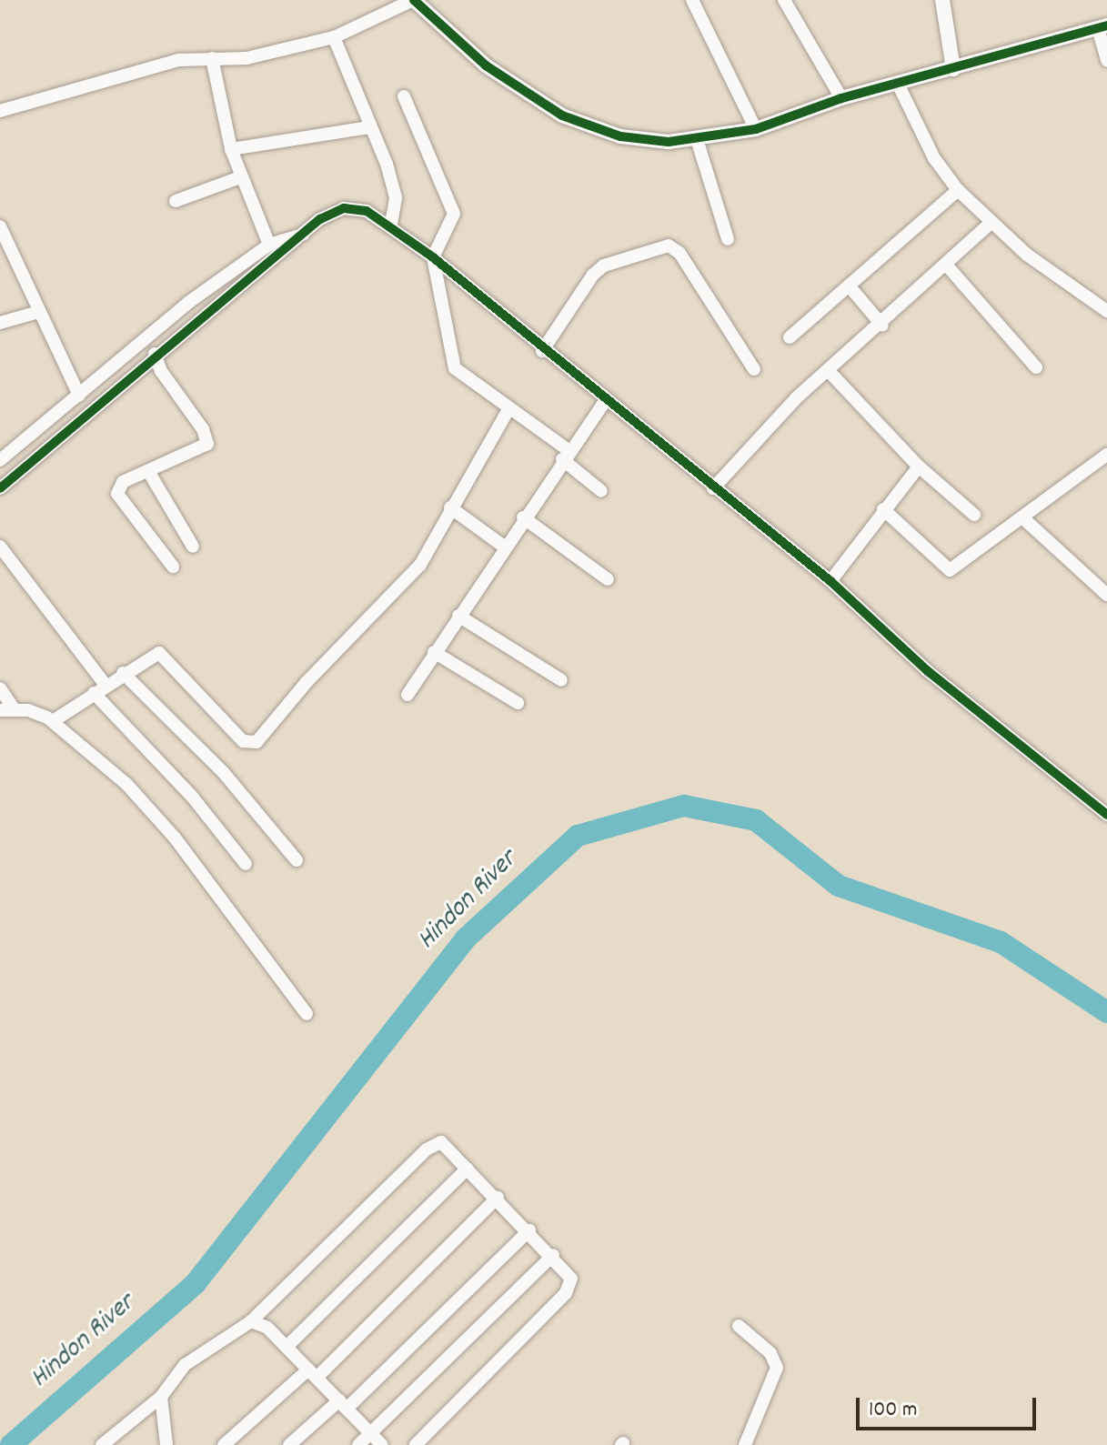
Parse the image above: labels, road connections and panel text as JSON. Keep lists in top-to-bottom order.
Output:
{
  "water": ["Hindon River"],
  "scale_bar": "100 m"
}
